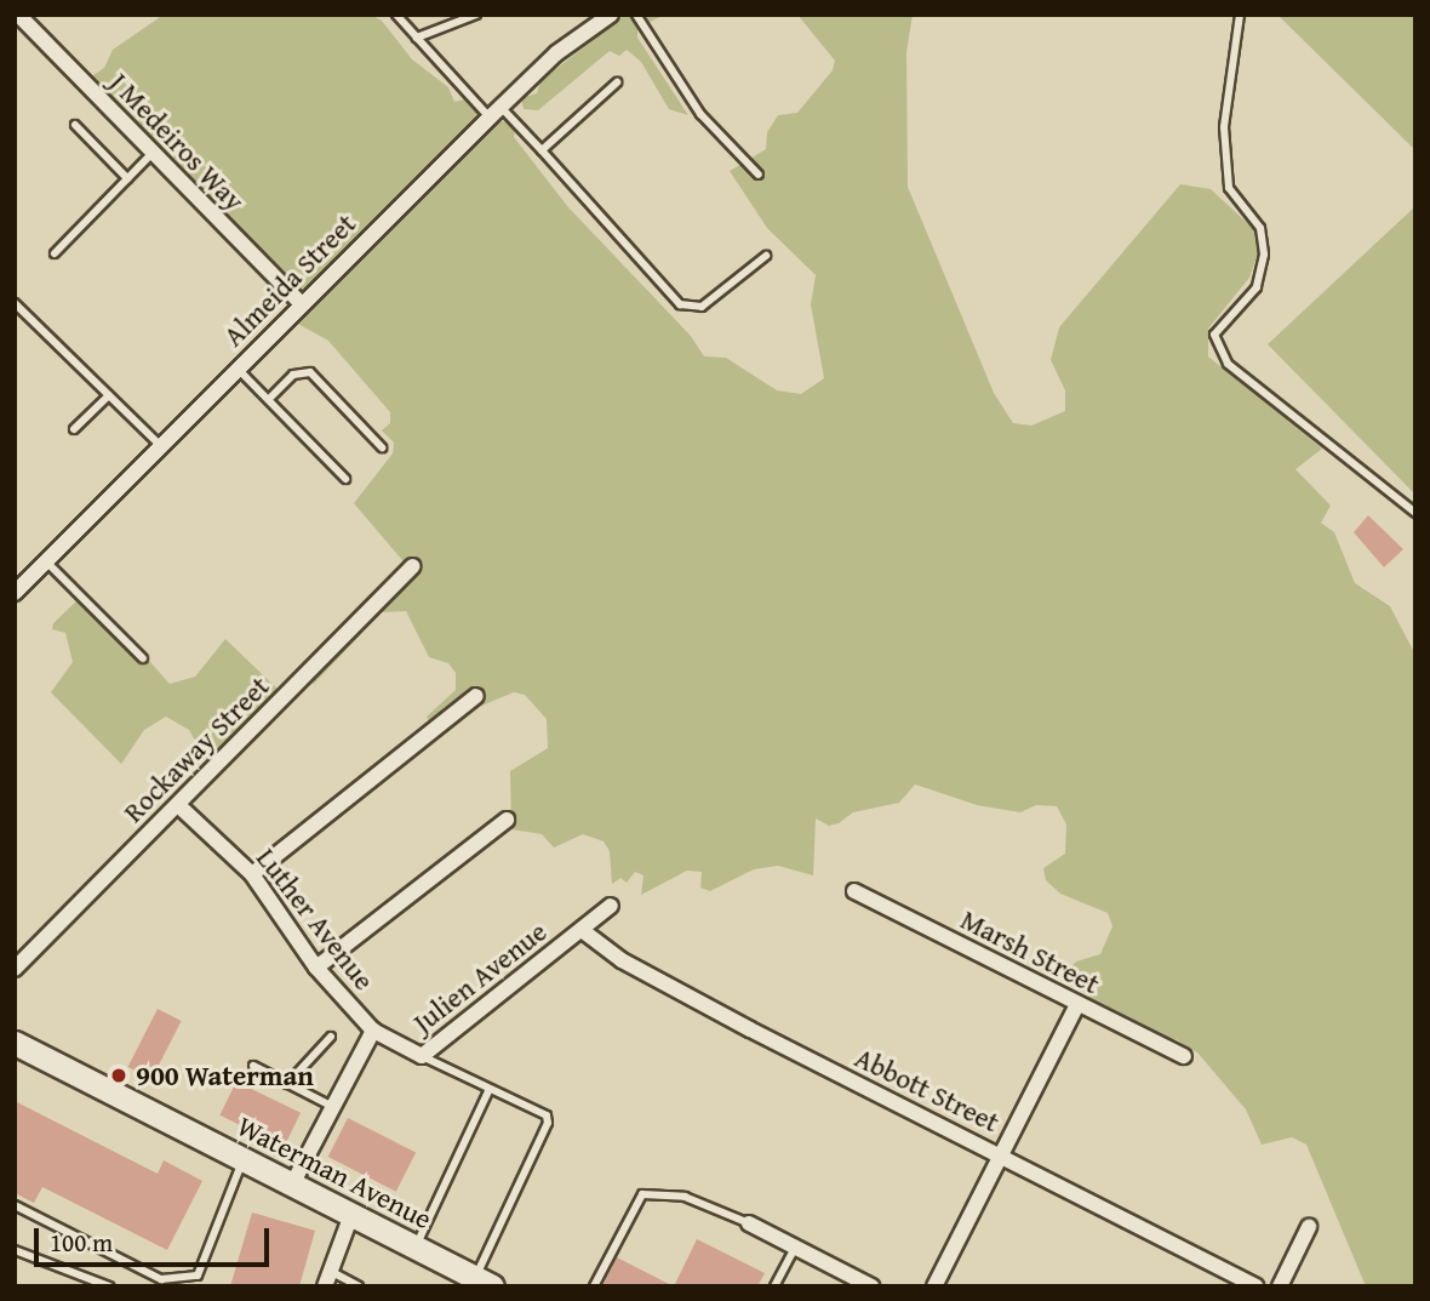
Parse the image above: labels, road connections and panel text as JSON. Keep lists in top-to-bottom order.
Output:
{
  "streets": {
    "main road": ["Waterman Avenue"],
    "street": [
      "J Medeiros Way",
      "Almeida Street",
      "Rockaway Street",
      "Luther Avenue",
      "Marsh Street",
      "Julien Avenue",
      "Abbott Street"
    ]
  },
  "crossings": [
    ["J Medeiros Way", "Almeida Street"],
    ["Rockaway Street", "Luther Avenue"],
    ["Luther Avenue", "Julien Avenue"],
    ["Julien Avenue", "Abbott Street"]
  ],
  "places": ["900 Waterman"],
  "scale_bar": "100 m"
}
